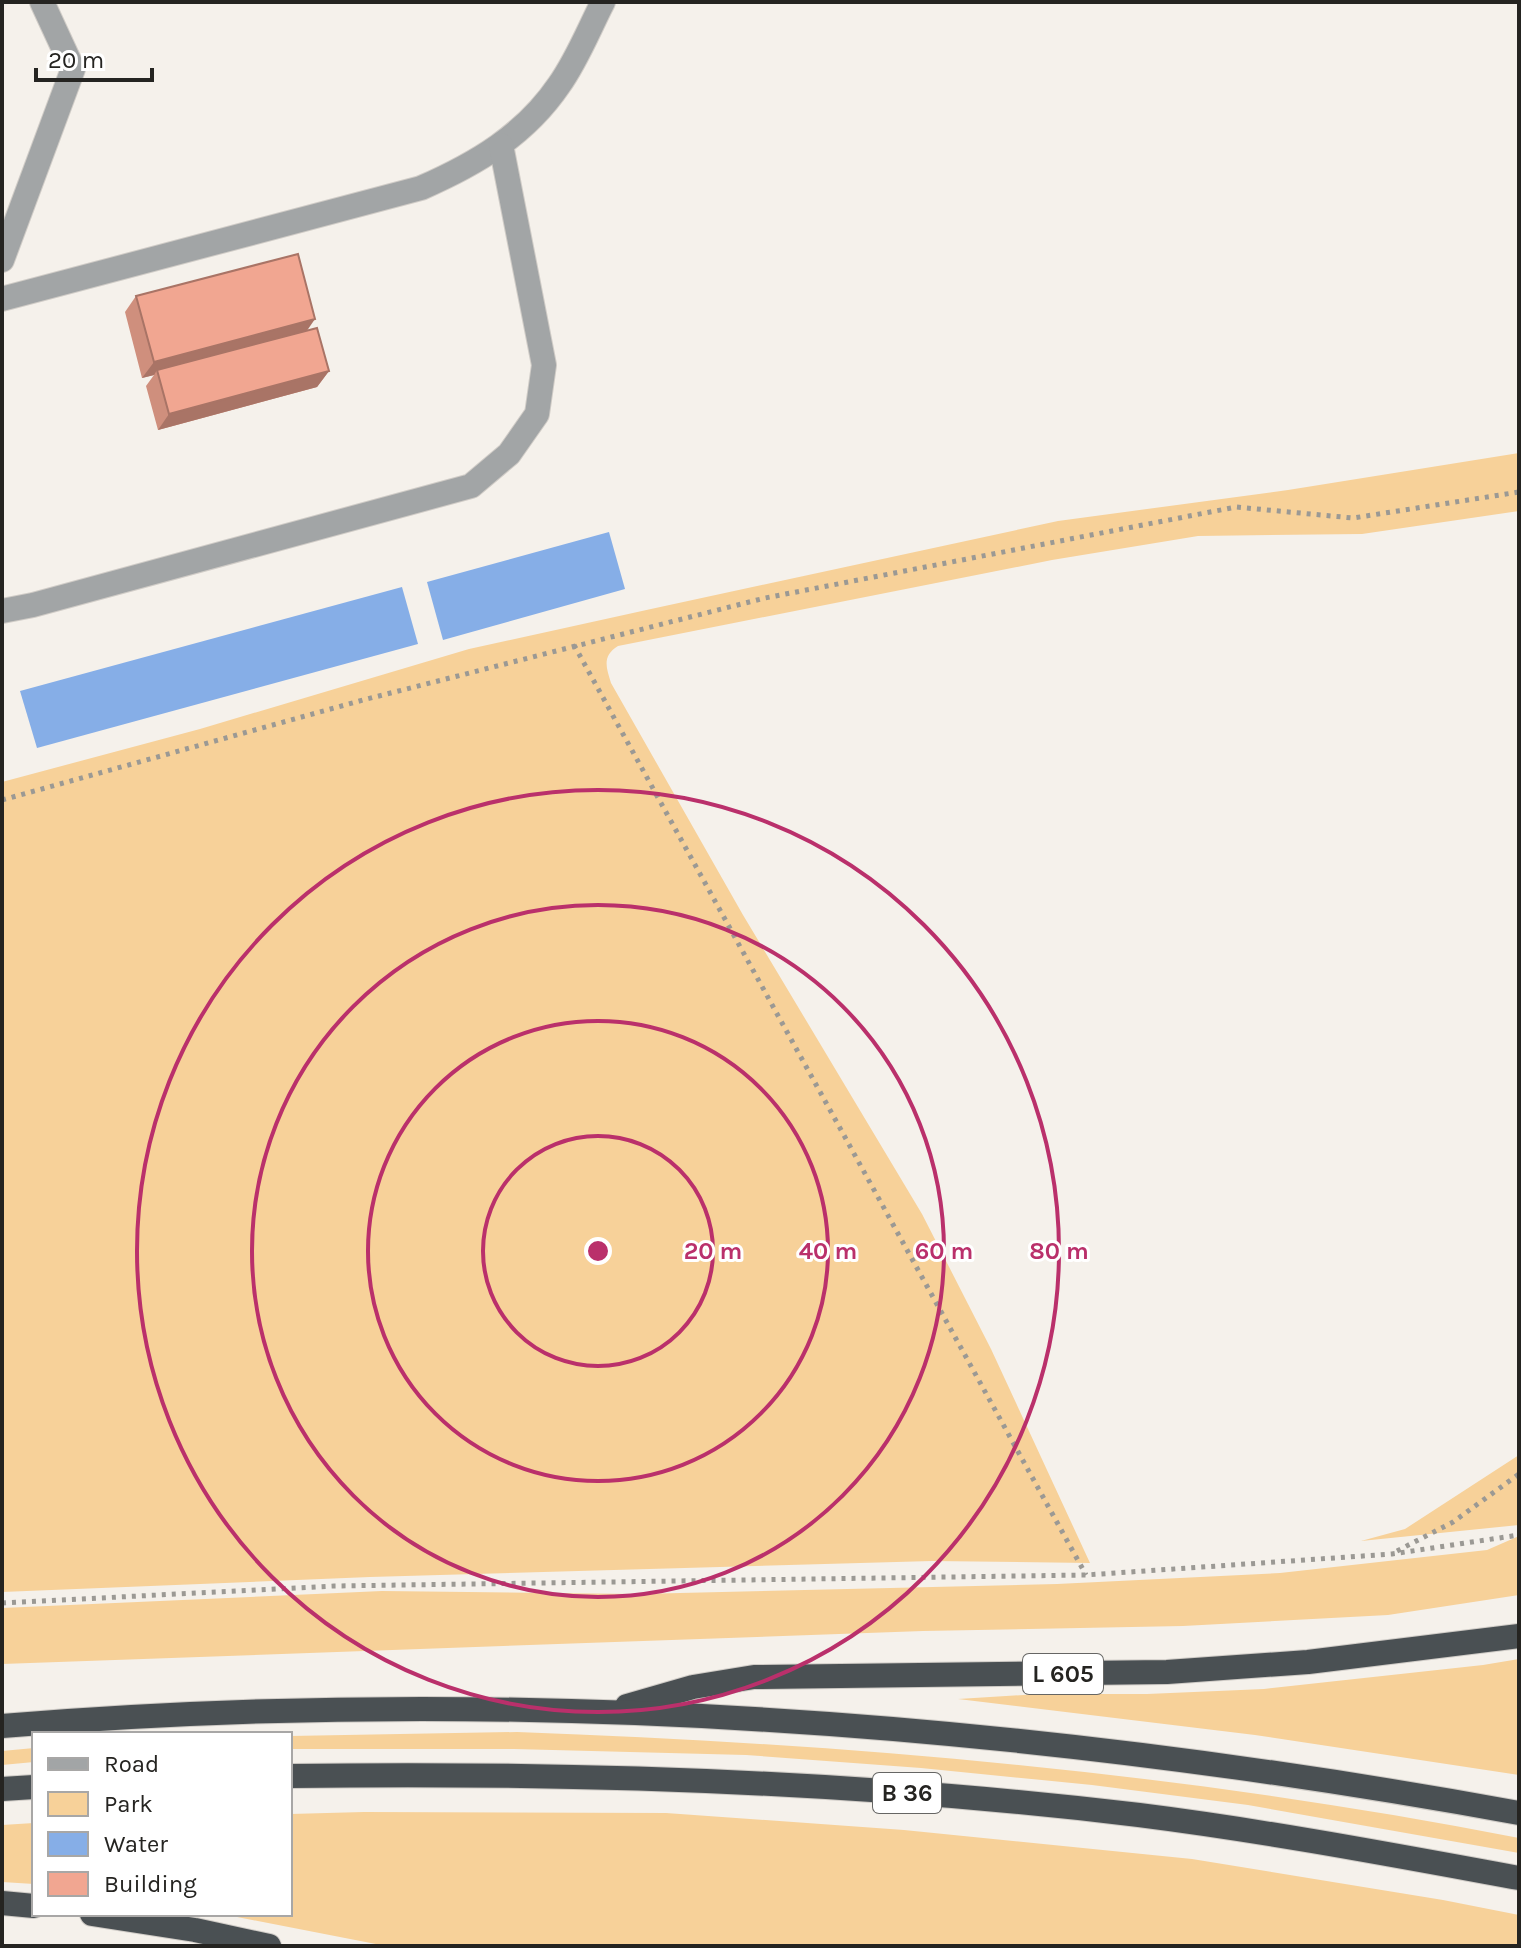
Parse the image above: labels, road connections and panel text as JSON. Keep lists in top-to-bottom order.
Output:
{
  "streets": {
    "highway": ["L 605", "B 36"]
  },
  "legend": [
    "Road",
    "Park",
    "Water",
    "Building"
  ],
  "scale_bar": "20 m",
  "rings": [
    "20 m",
    "40 m",
    "60 m",
    "80 m"
  ]
}
